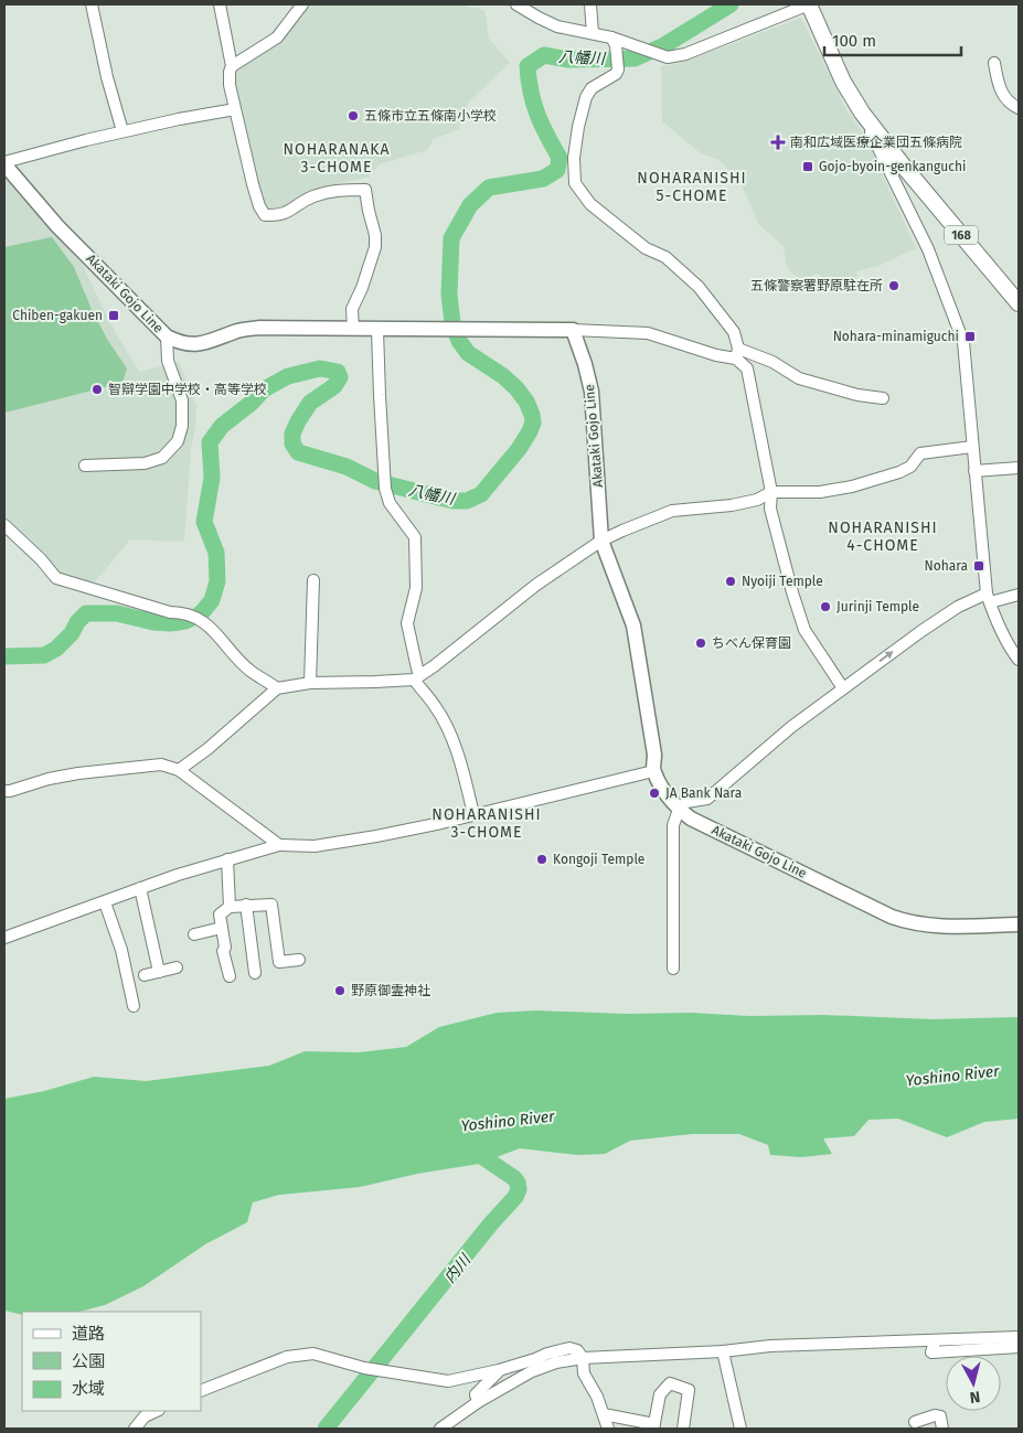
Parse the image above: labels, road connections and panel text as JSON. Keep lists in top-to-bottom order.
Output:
{
  "streets": {
    "highway": ["168"],
    "main road": ["Akataki Gojo Line"]
  },
  "districts": [
    "NOHARANAKA 3-CHOME",
    "NOHARANISHI 5-CHOME",
    "NOHARANISHI 4-CHOME",
    "NOHARANISHI 3-CHOME"
  ],
  "water": ["八幡川", "Yoshino River", "内川"],
  "places": {
    "other": [
      "五條市立五條南小学校",
      "五條警察署野原駐在所",
      "智辯学園中学校・高等学校",
      "Nyoiji Temple",
      "Jurinji Temple",
      "ちべん保育園",
      "JA Bank Nara",
      "Kongoji Temple",
      "野原御霊神社"
    ],
    "health": ["南和広域医療企業団五條病院"],
    "transit": [
      "Gojo-byoin-genkanguchi",
      "Chiben-gakuen",
      "Nohara-minamiguchi",
      "Nohara"
    ]
  },
  "legend": ["道路", "公園", "水域"],
  "scale_bar": "100 m",
  "north": "bottom"
}
